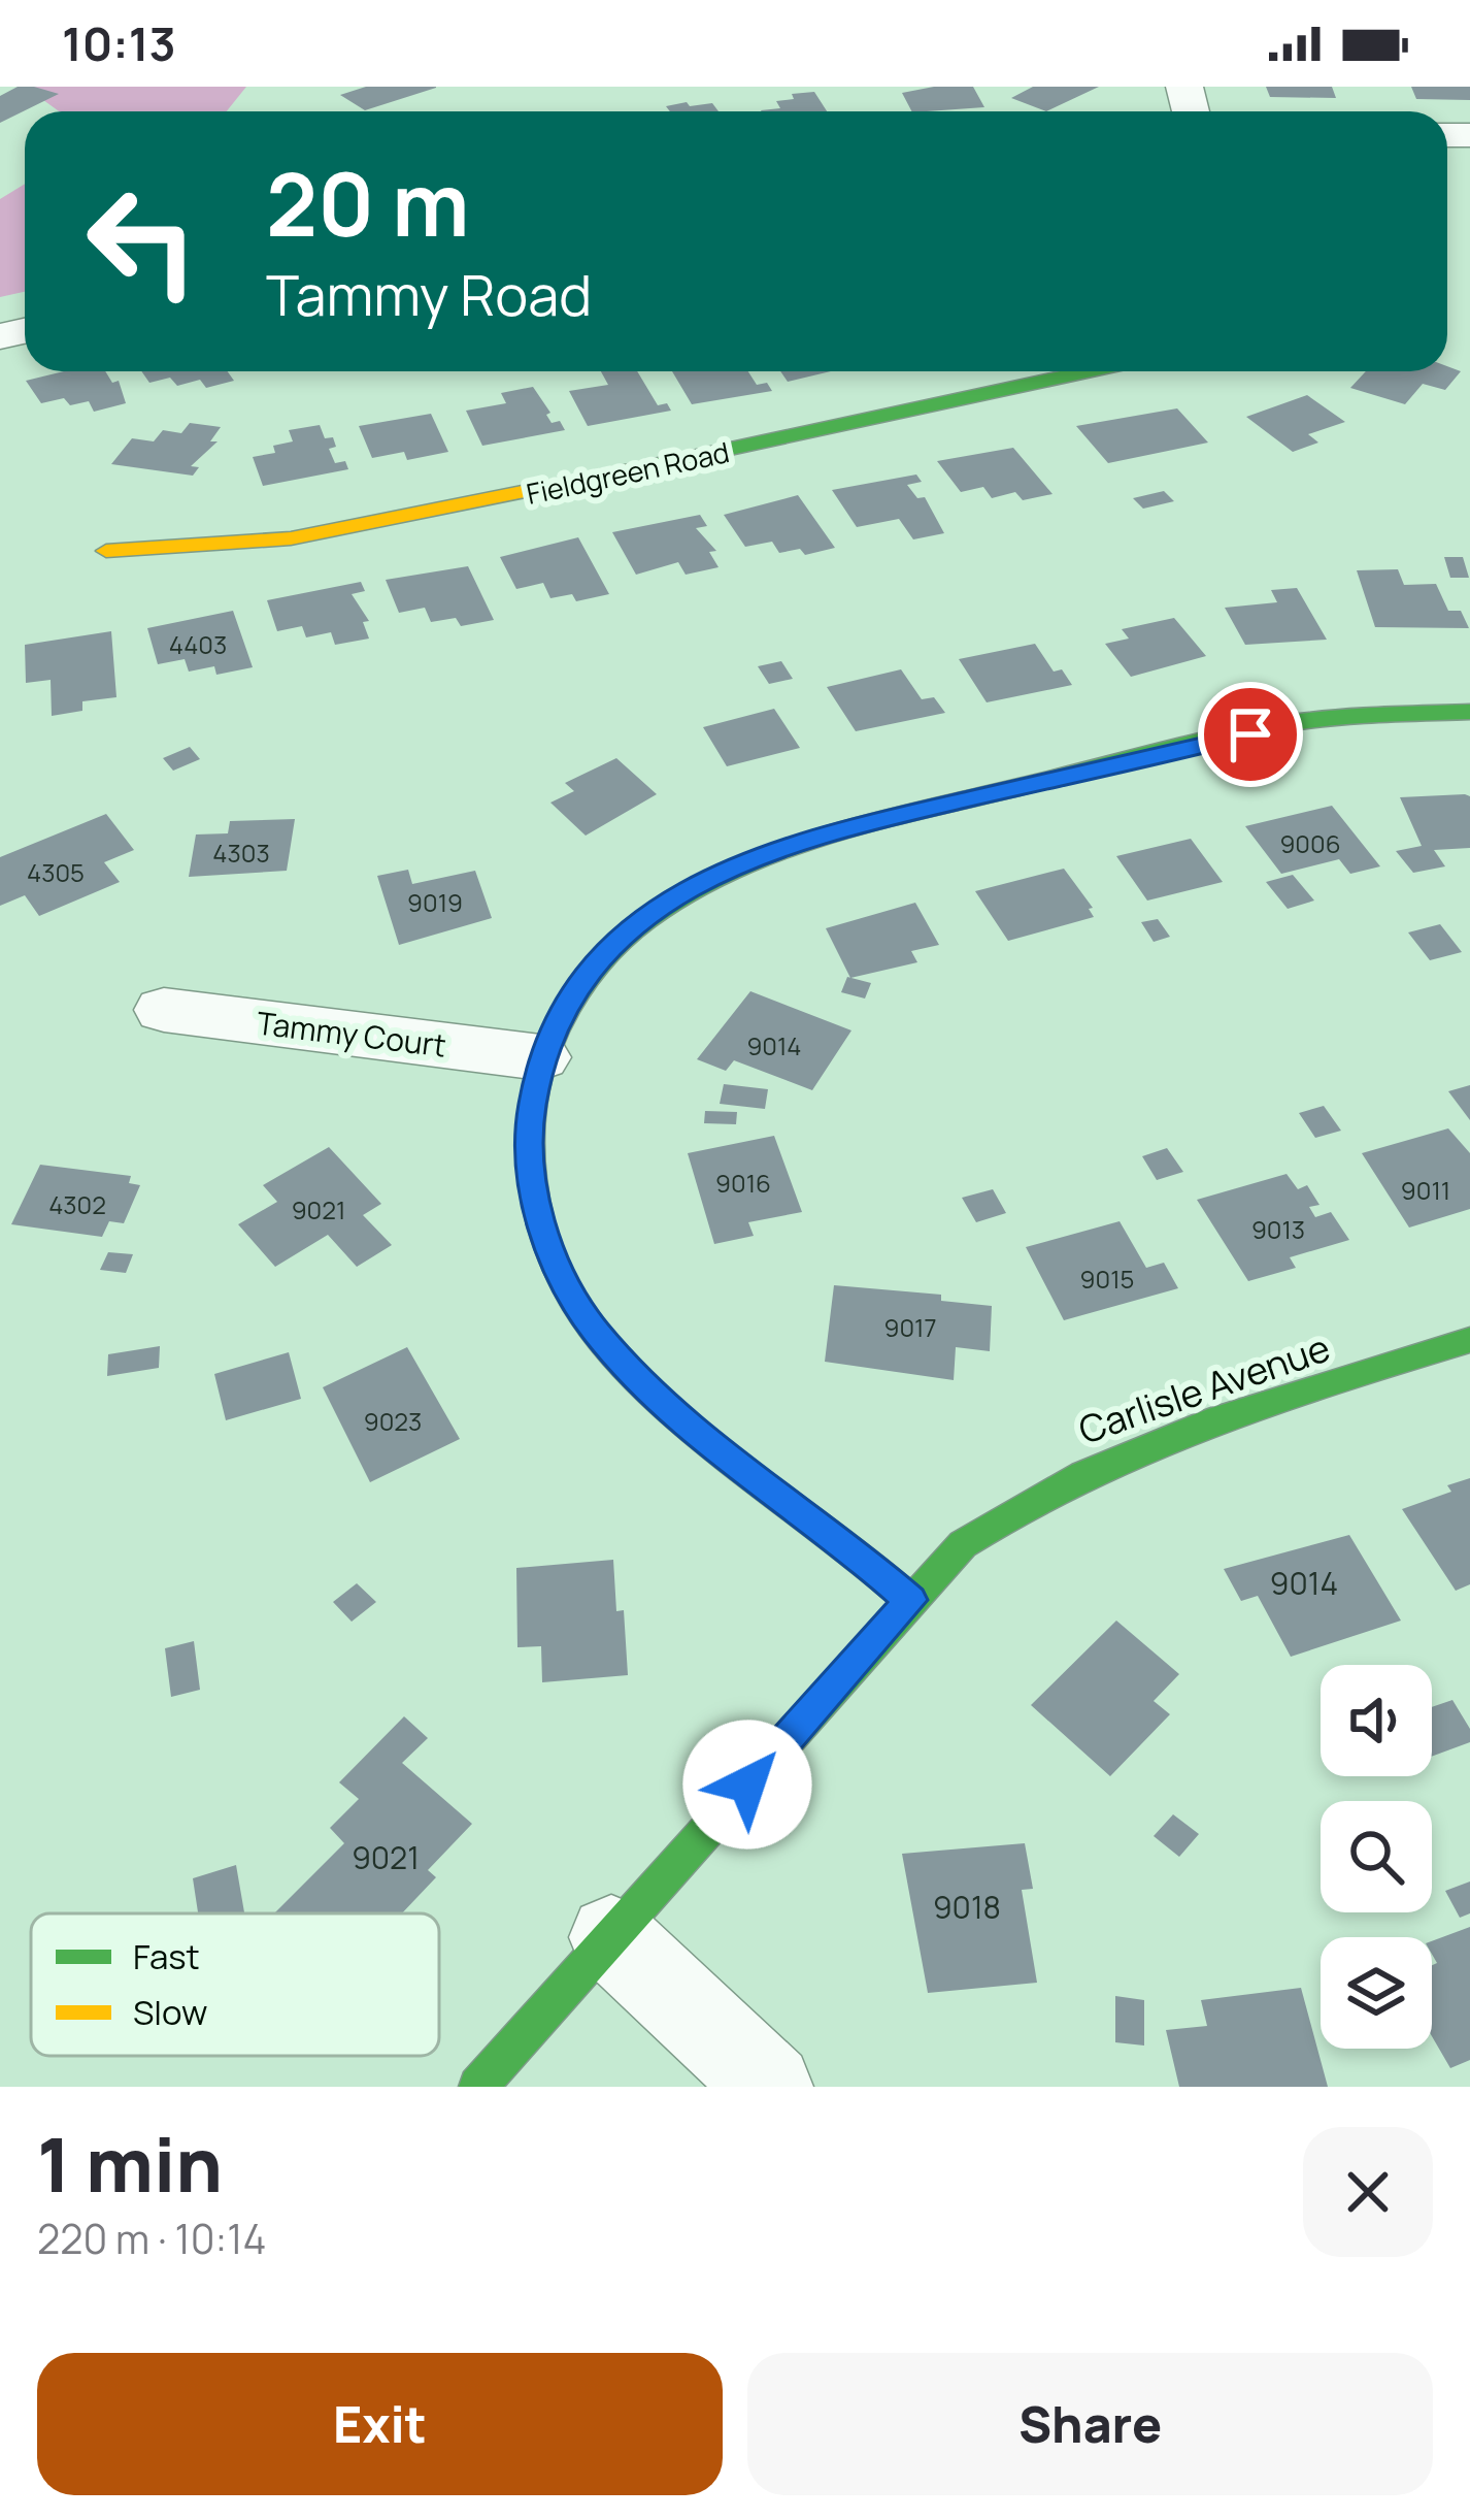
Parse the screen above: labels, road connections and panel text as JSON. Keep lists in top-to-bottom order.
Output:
{
  "streets": {
    "street": ["Fieldgreen Road", "Tammy Court", "Carlisle Avenue"]
  },
  "house_numbers": [
    "4403",
    "9006",
    "4303",
    "4305",
    "9019",
    "9014",
    "9016",
    "9011",
    "4302",
    "9021",
    "9013",
    "9015",
    "9017",
    "9023",
    "9014",
    "9021",
    "9018"
  ],
  "legend": ["Fast", "Slow"],
  "page": {
    "status": "10:13",
    "turn": ["20 m", "Tammy Road"],
    "heading": ["1 min", "220 m · 10:14"],
    "buttons": ["Exit", "Share"]
  }
}
